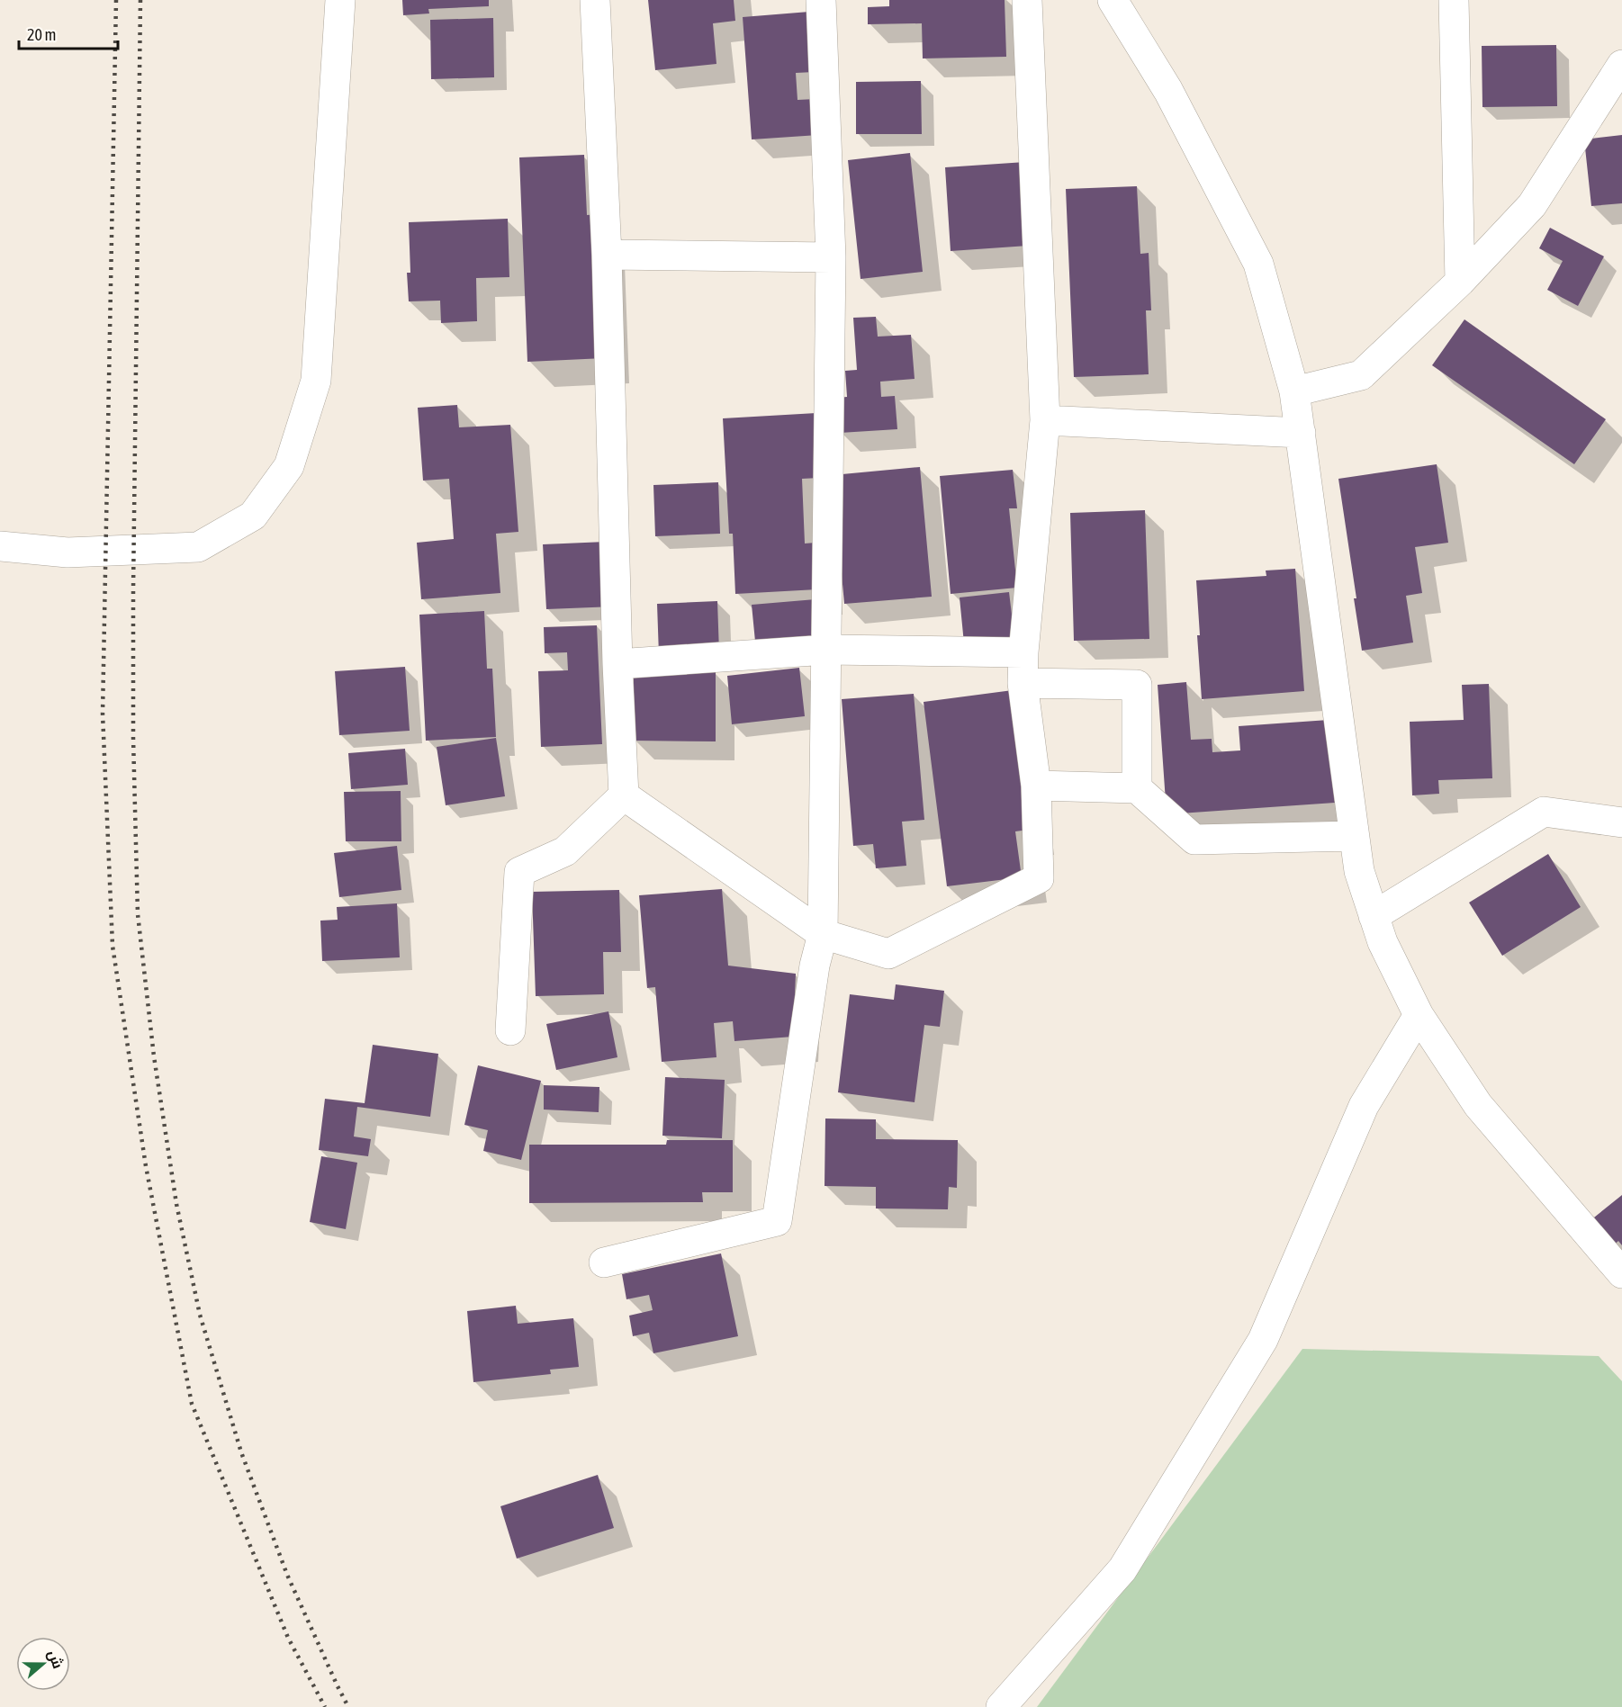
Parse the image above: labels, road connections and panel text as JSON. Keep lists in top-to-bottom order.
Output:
{
  "scale_bar": "20 m",
  "north": "right"
}
